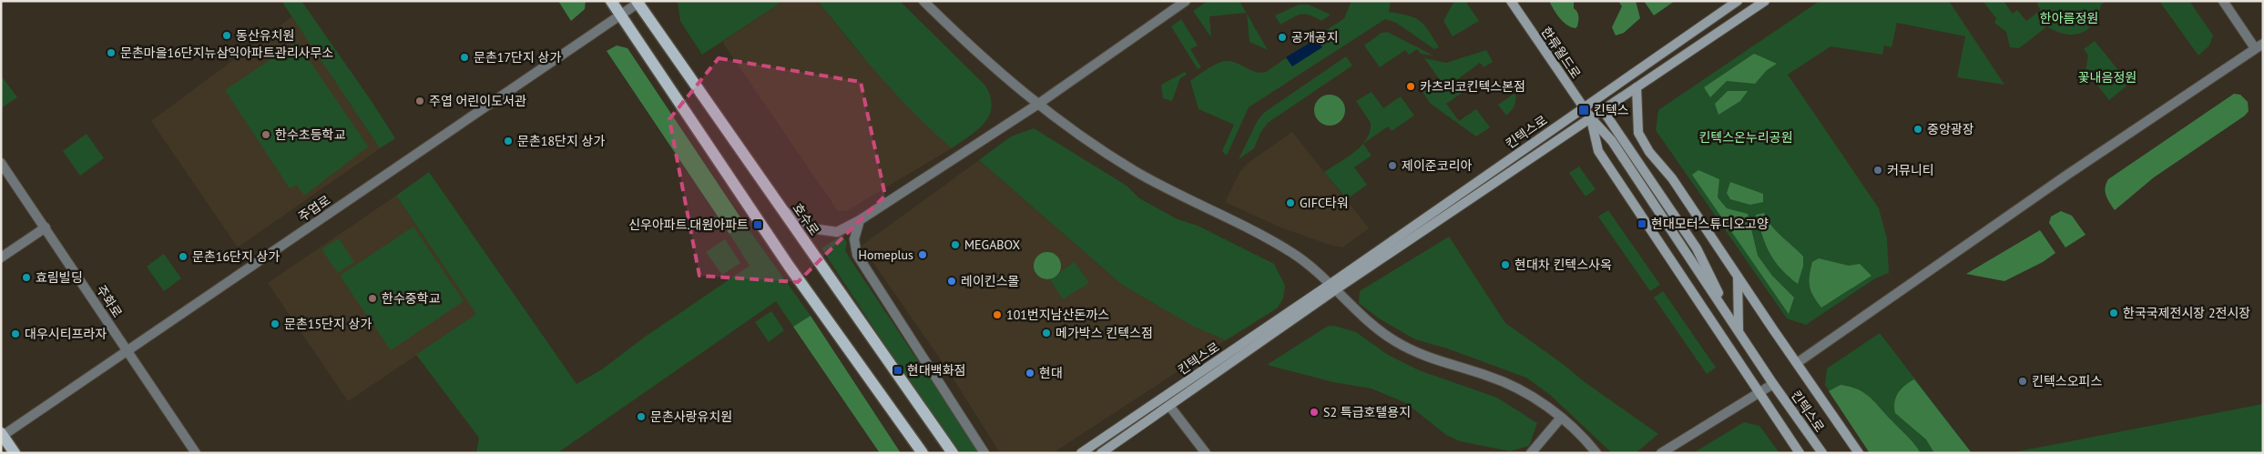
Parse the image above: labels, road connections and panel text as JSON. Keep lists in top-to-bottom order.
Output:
{
  "streets": {
    "main road": ["한류월드로", "킨텍스로", "호수로"],
    "street": ["주엽로", "주화로"]
  },
  "crossings": [
    ["한류월드로", "킨텍스로"],
    ["주엽로", "호수로"],
    ["주엽로", "주화로"]
  ],
  "parks": ["한아름정원", "꽃내음정원", "킨텍스온누리공원"],
  "places": {
    "other": [
      "동산유치원",
      "공개공지",
      "문촌마을16단지뉴삼익아파트관리사무소",
      "문촌17단지 상가",
      "카츠리코킨텍스본점",
      "주엽 어린이도서관",
      "중앙광장",
      "한수초등학교",
      "문촌18단지 상가",
      "제이준코리아",
      "커뮤니티",
      "GIFC타워",
      "MEGABOX",
      "Homeplus",
      "문촌16단지 상가",
      "현대차 킨텍스사옥",
      "효림빌딩",
      "레이킨스몰",
      "한수중학교",
      "한국국제전시장 2전시장",
      "101번지남산돈까스",
      "문촌15단지 상가",
      "메가박스 킨텍스점",
      "대우시티프라자",
      "현대",
      "킨텍스오피스",
      "S2 특급호텔용지",
      "문촌사랑유치원"
    ],
    "transit": [
      "킨텍스",
      "현대모터스튜디오고양",
      "신우아파트.대원아파트",
      "현대백화점"
    ]
  }
}
